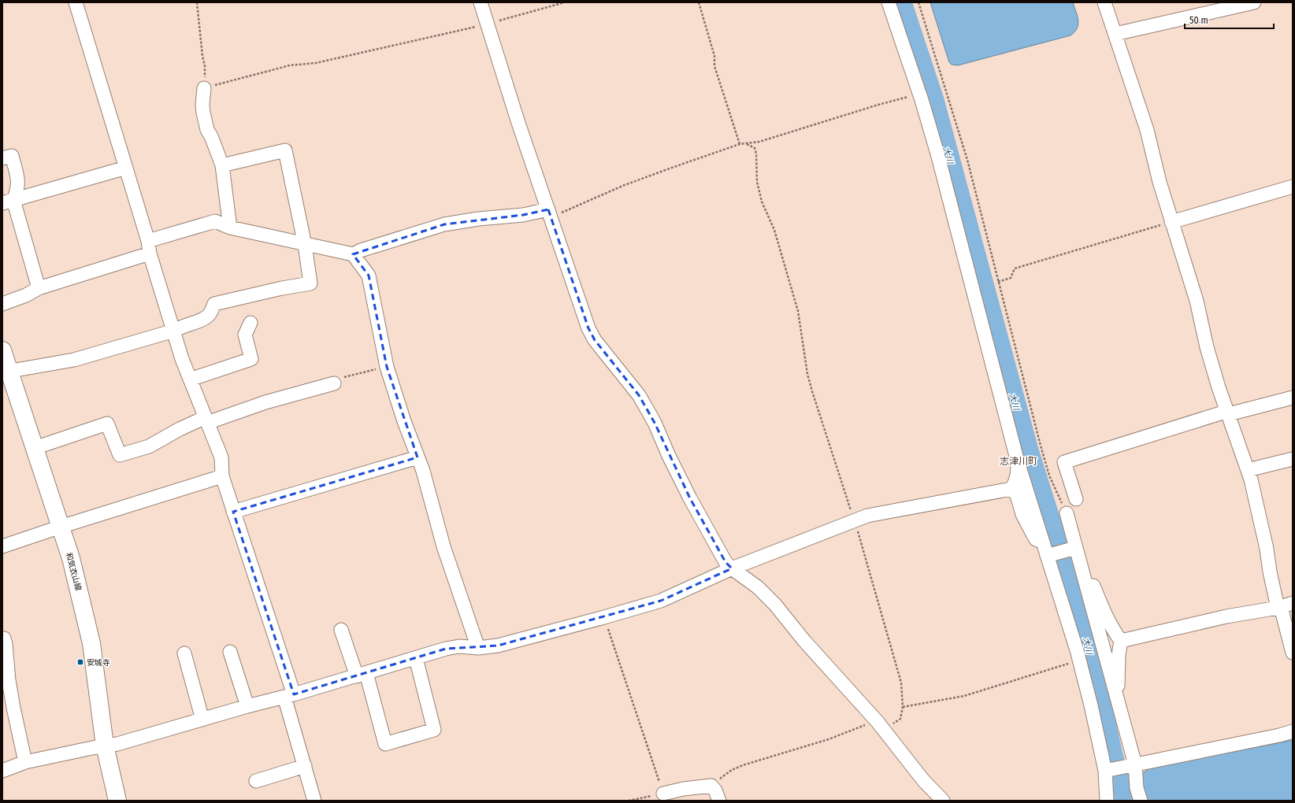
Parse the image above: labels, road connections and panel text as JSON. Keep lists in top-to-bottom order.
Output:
{
  "streets": {
    "main road": ["和気衣山線"]
  },
  "districts": ["志津川町"],
  "water": ["大川"],
  "places": {
    "transit": ["安城寺"]
  },
  "scale_bar": "50 m"
}
